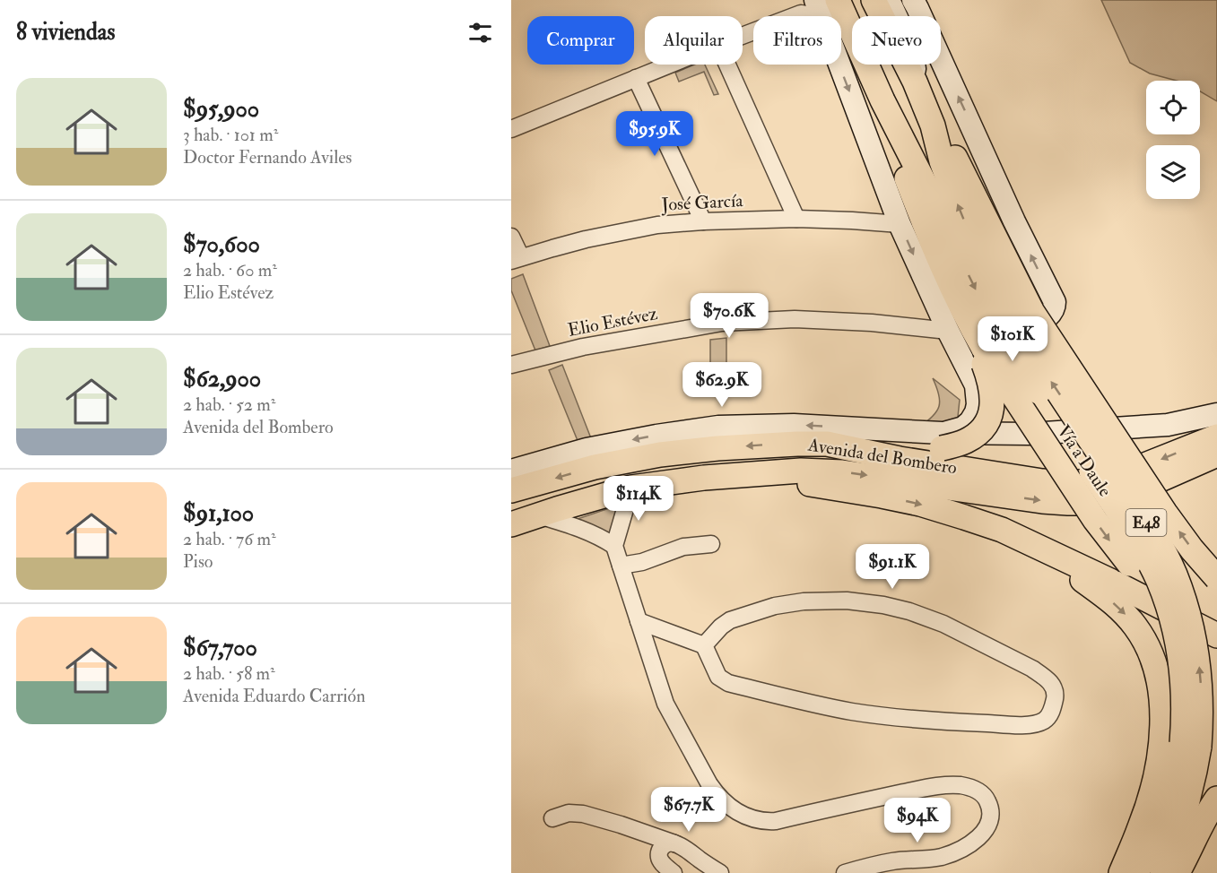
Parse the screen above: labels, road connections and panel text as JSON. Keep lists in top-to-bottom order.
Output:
{
  "streets": {
    "main road": ["Avenida del Bombero", "Vía a Daule", "E48"],
    "street": ["José García", "Elio Estévez"]
  },
  "crossings": [
    ["José García", "Vía a Daule"],
    ["Elio Estévez", "Vía a Daule"]
  ],
  "page": {
    "heading": "8 viviendas",
    "chip": [
      "Comprar",
      "Alquilar",
      "Filtros",
      "Nuevo"
    ],
    "list": [
      {
        "name": "$95,900",
        "note": "3 hab. · 101 m² · Doctor Fernando Aviles"
      },
      {
        "name": "$70,600",
        "note": "2 hab. · 60 m² · Elio Estévez"
      },
      {
        "name": "$62,900",
        "note": "2 hab. · 52 m² · Avenida del Bombero"
      },
      {
        "name": "$91,100",
        "note": "2 hab. · 76 m² · Piso"
      },
      {
        "name": "$67,700",
        "note": "2 hab. · 58 m² · Avenida Eduardo Carrión"
      }
    ],
    "price": [
      "$95.9K",
      "$70.6K",
      "$101K",
      "$62.9K",
      "$114K",
      "$91.1K",
      "$67.7K",
      "$94K"
    ]
  }
}
